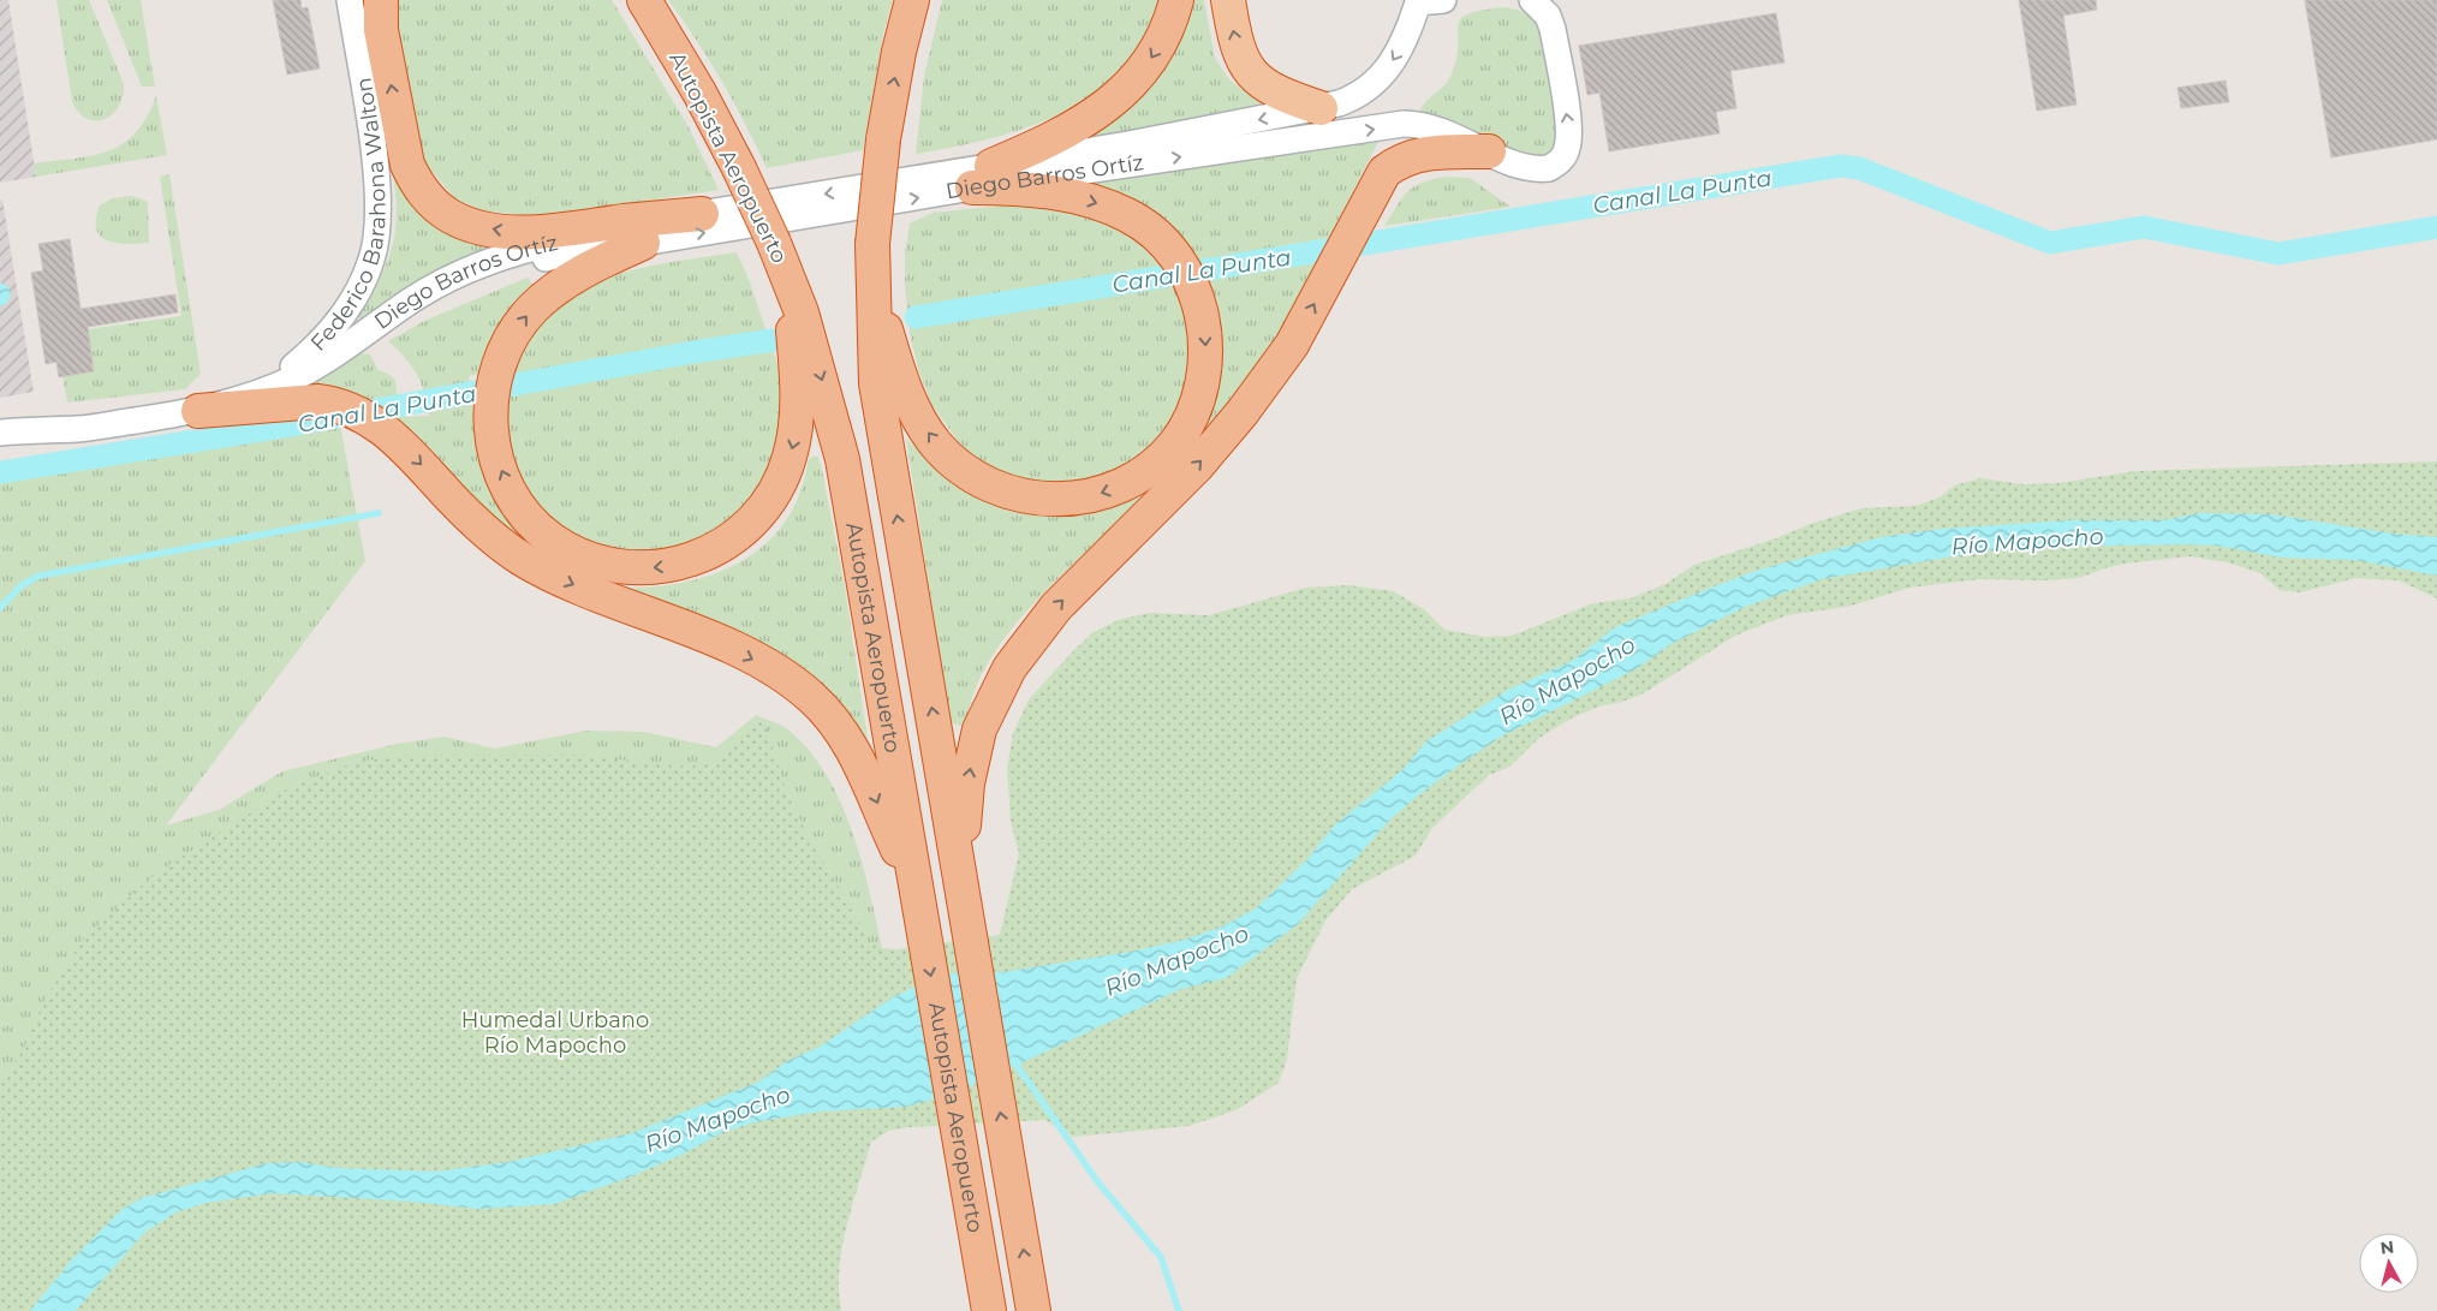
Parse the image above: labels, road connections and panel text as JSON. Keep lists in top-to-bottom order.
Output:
{
  "streets": {
    "highway": ["Autopista Aeropuerto"],
    "street": ["Diego Barros Ortíz", "Federico Barahona Walton"]
  },
  "crossings": [
    ["Diego Barros Ortíz", "Federico Barahona Walton"]
  ],
  "water": ["Canal La Punta", "Río Mapocho"],
  "parks": ["Humedal Urbano Río Mapocho"],
  "north": "top"
}
